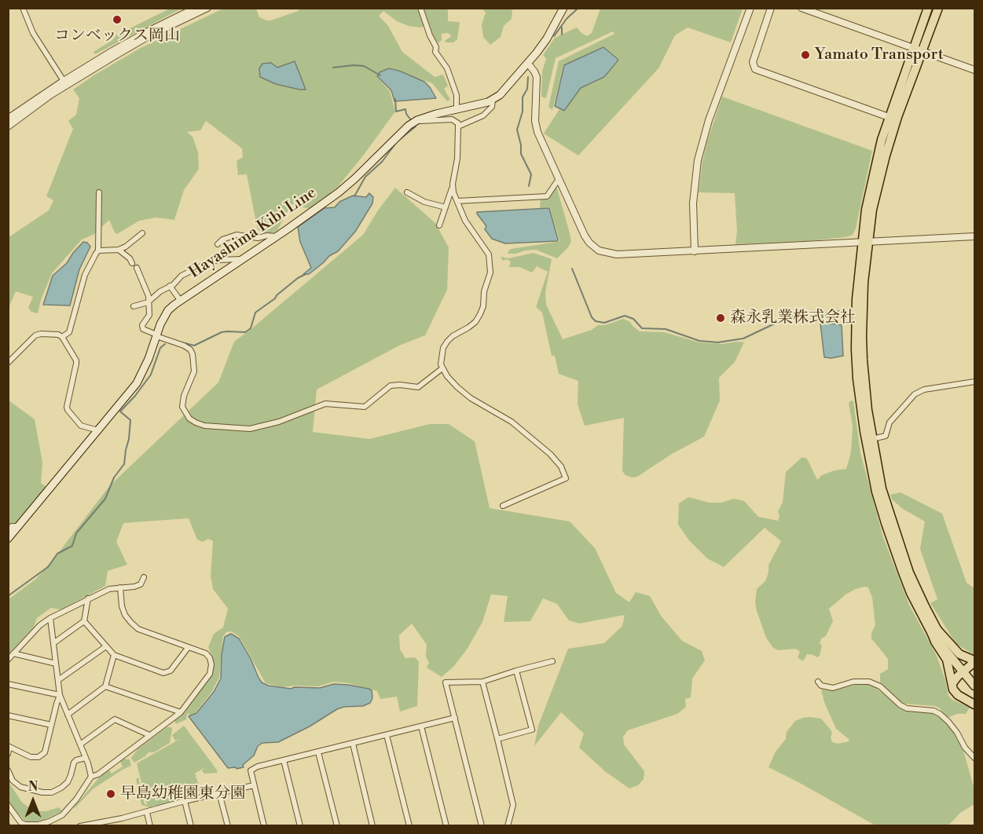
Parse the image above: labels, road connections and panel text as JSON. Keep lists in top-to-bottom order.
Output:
{
  "streets": {
    "main road": ["Hayashima Kibi Line"]
  },
  "places": [
    "コンベックス岡山",
    "Yamato Transport",
    "森永乳業株式会社",
    "早島幼稚園東分園"
  ],
  "north": "top"
}
